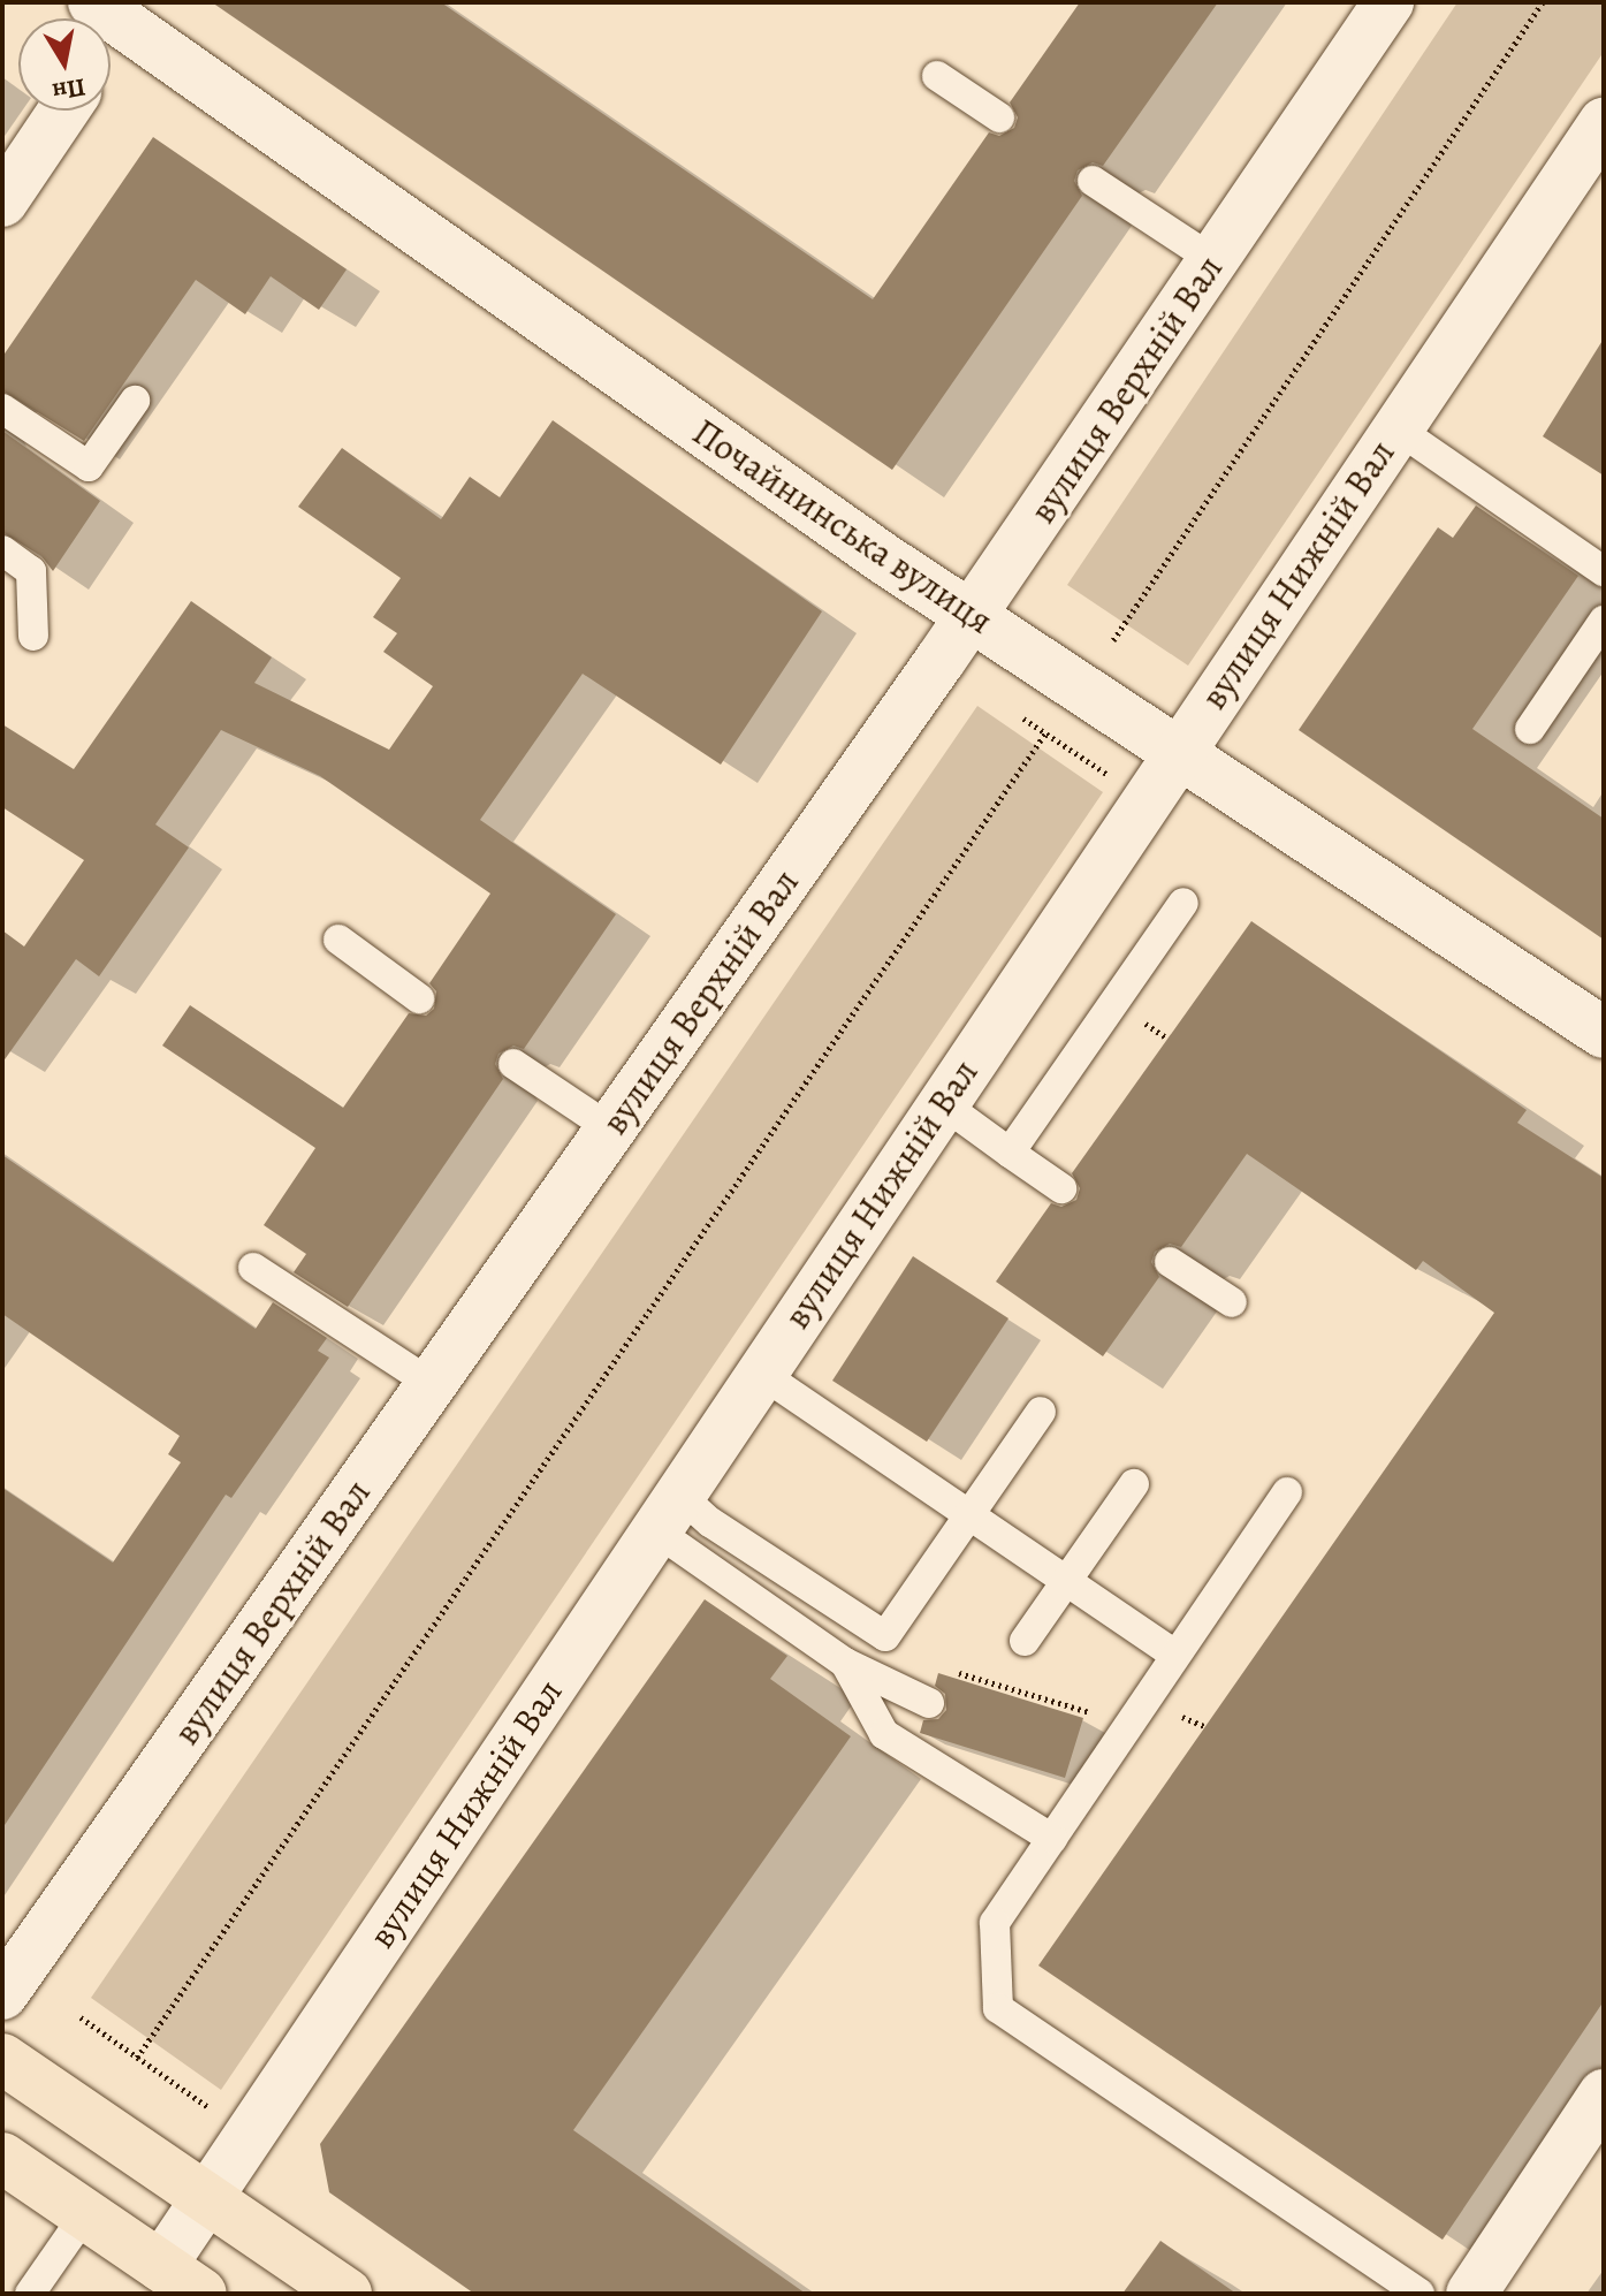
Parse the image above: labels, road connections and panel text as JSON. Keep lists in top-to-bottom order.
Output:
{
  "streets": {
    "main road": ["вулиця Верхній Вал", "Почайнинська вулиця", "вулиця Нижній Вал"]
  },
  "crossings": [
    ["вулиця Верхній Вал", "Почайнинська вулиця"],
    ["Почайнинська вулиця", "вулиця Нижній Вал"]
  ],
  "north": "bottom"
}
